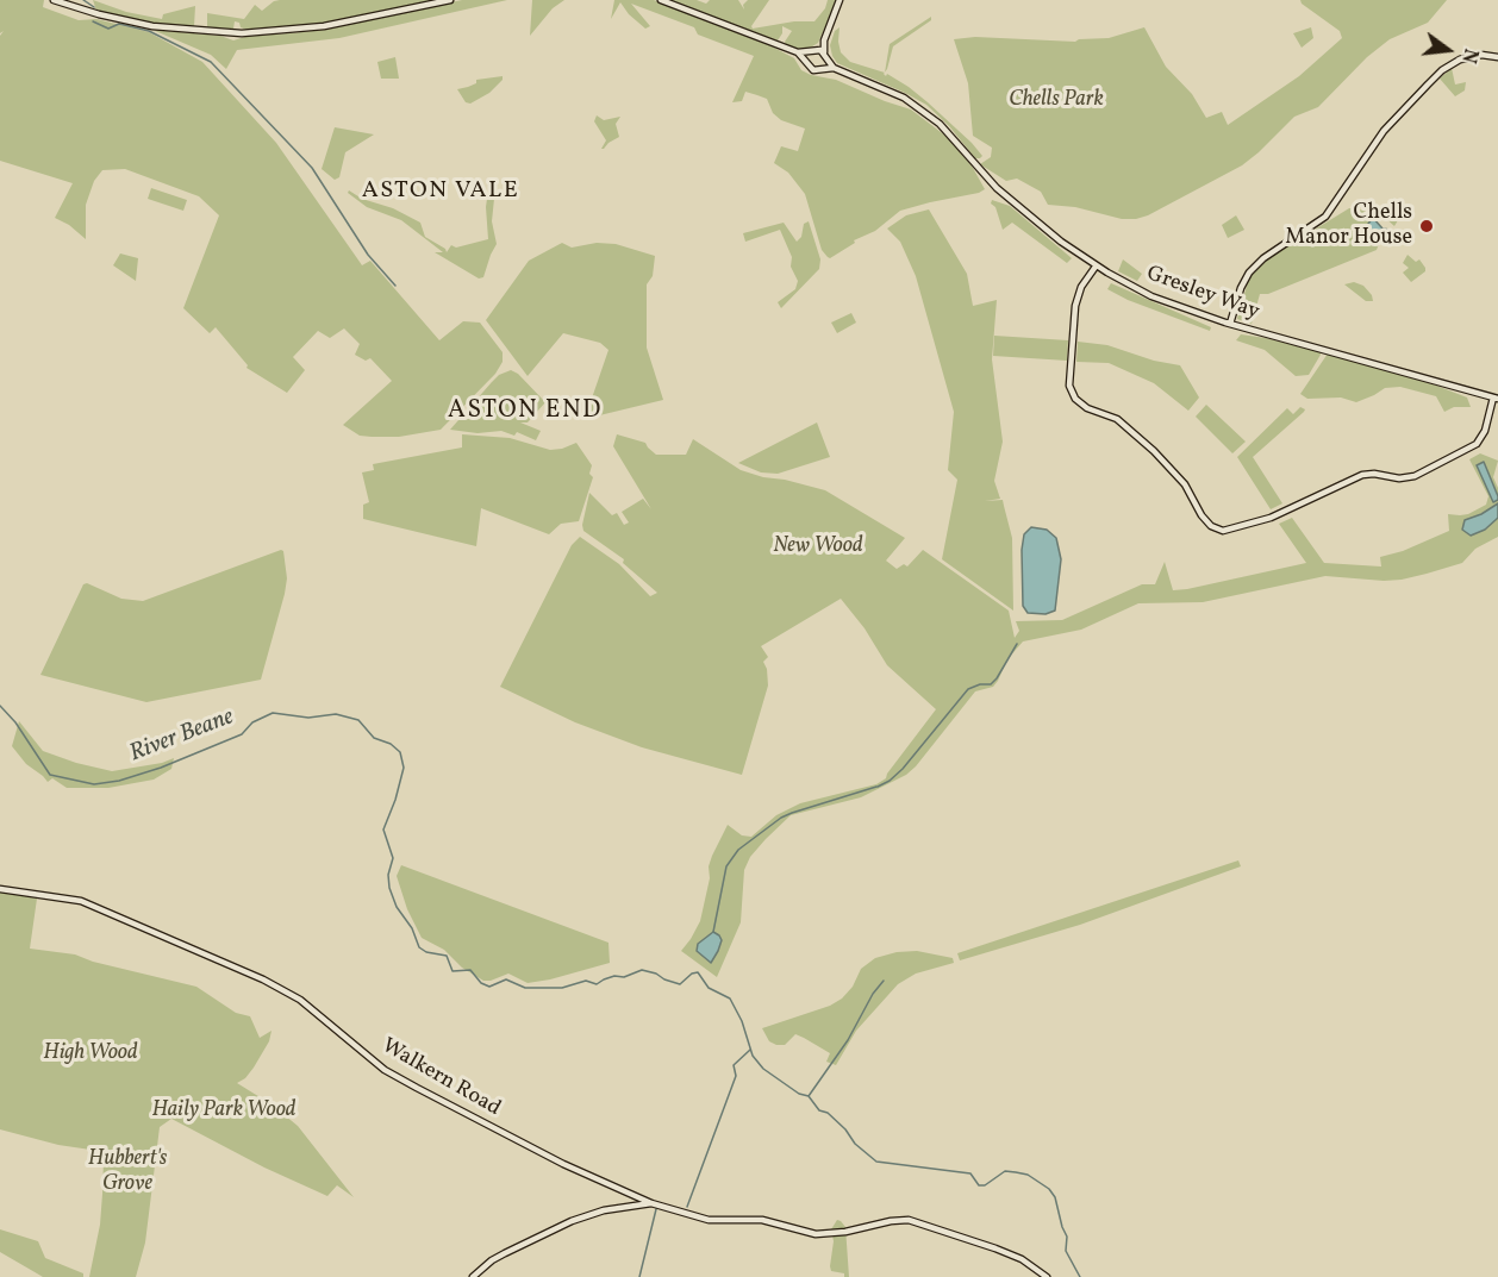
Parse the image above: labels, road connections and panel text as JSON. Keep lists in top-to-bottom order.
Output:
{
  "streets": {
    "street": ["Gresley Way", "Walkern Road"]
  },
  "districts": ["ASTON VALE", "ASTON END"],
  "water": ["River Beane"],
  "parks": [
    "Chells Park",
    "New Wood",
    "High Wood",
    "Haily Park Wood",
    "Hubbert's Grove"
  ],
  "places": ["Chells Manor House"],
  "north": "right"
}
